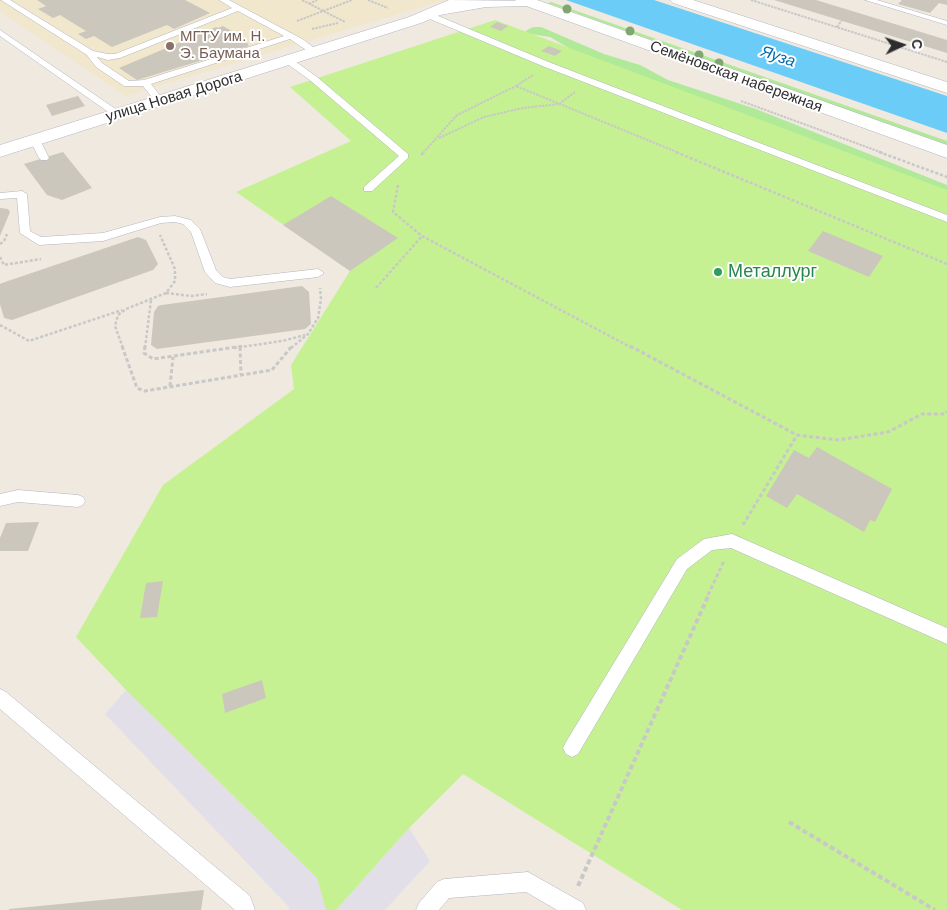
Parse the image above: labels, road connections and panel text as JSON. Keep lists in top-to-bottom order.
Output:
{
  "streets": {
    "main road": ["Семёновская набережная", "улица Новая Дорога"]
  },
  "crossings": [
    ["Семёновская набережная", "улица Новая Дорога"]
  ],
  "water": ["Яуза"],
  "places": ["МГТУ им. Н. Э. Баумана", "Металлург"],
  "north": "right"
}
